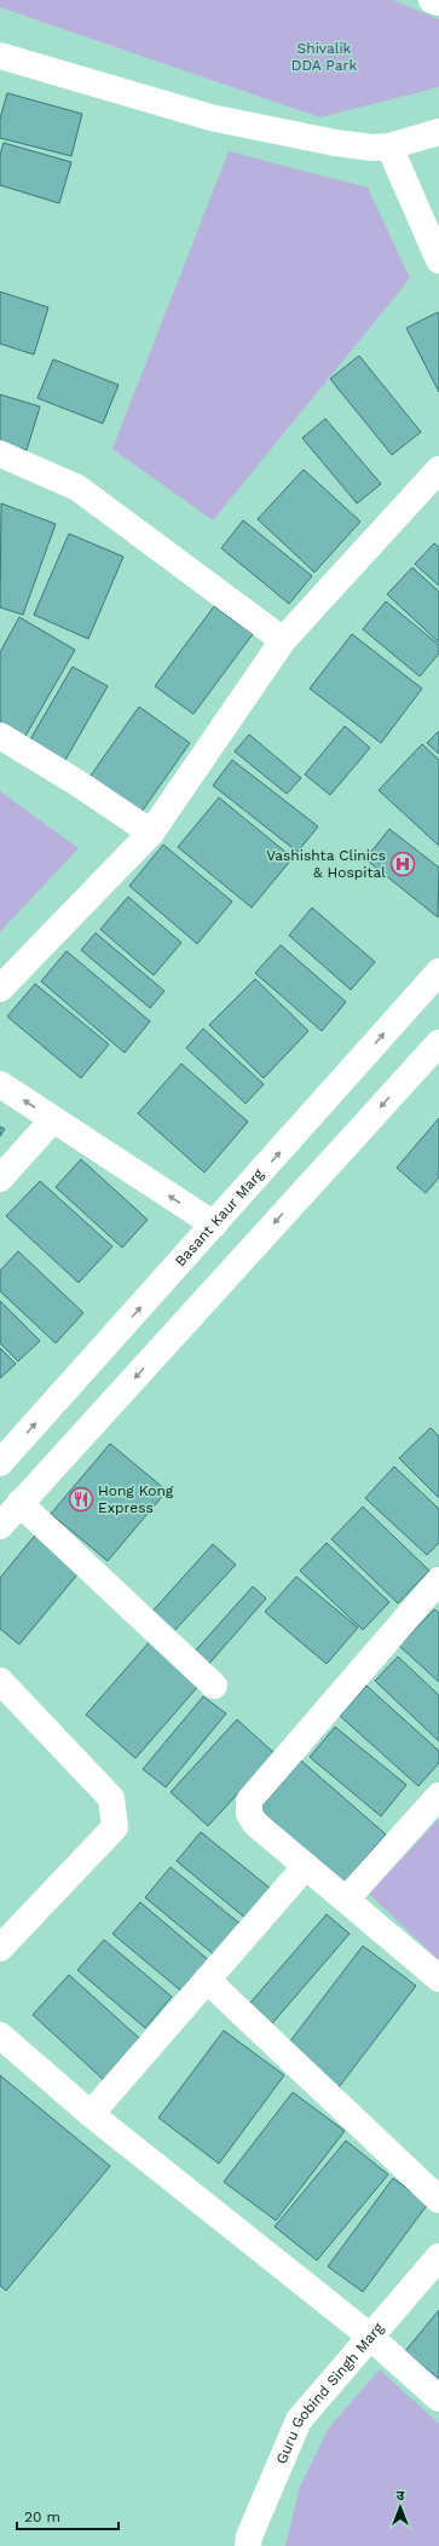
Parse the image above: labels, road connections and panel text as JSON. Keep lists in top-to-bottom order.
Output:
{
  "streets": {
    "street": ["Basant Kaur Marg", "Guru Gobind Singh Marg"]
  },
  "parks": ["Shivalik DDA Park"],
  "places": {
    "hospital": ["Vashishta Clinics & Hospital"],
    "restaurant": ["Hong Kong Express"]
  },
  "scale_bar": "20 m",
  "north": "top"
}
